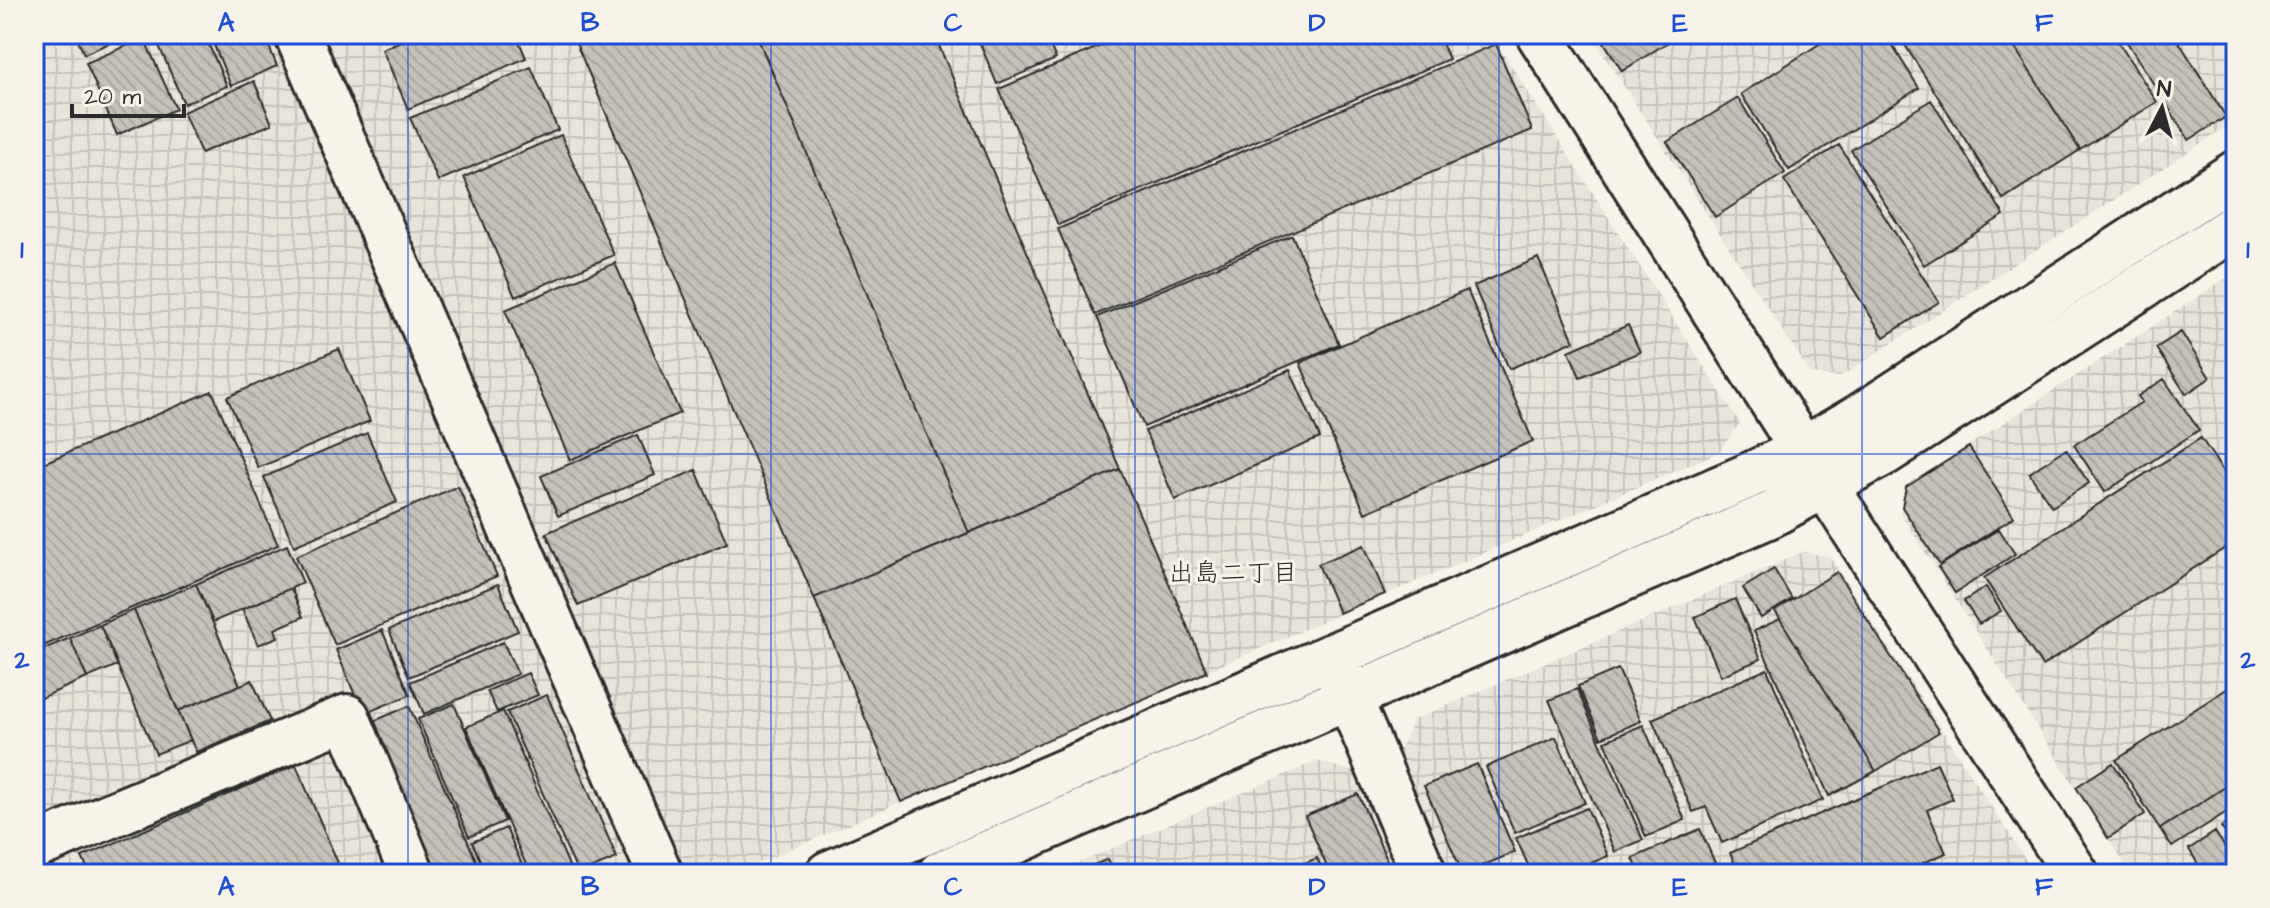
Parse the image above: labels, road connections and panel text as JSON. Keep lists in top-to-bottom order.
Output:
{
  "districts": ["出島二丁目"],
  "scale_bar": "20 m",
  "north": "top",
  "grid": {
    "columns": [
      "A",
      "B",
      "C",
      "D",
      "E",
      "F"
    ],
    "rows": ["1", "2"]
  }
}
